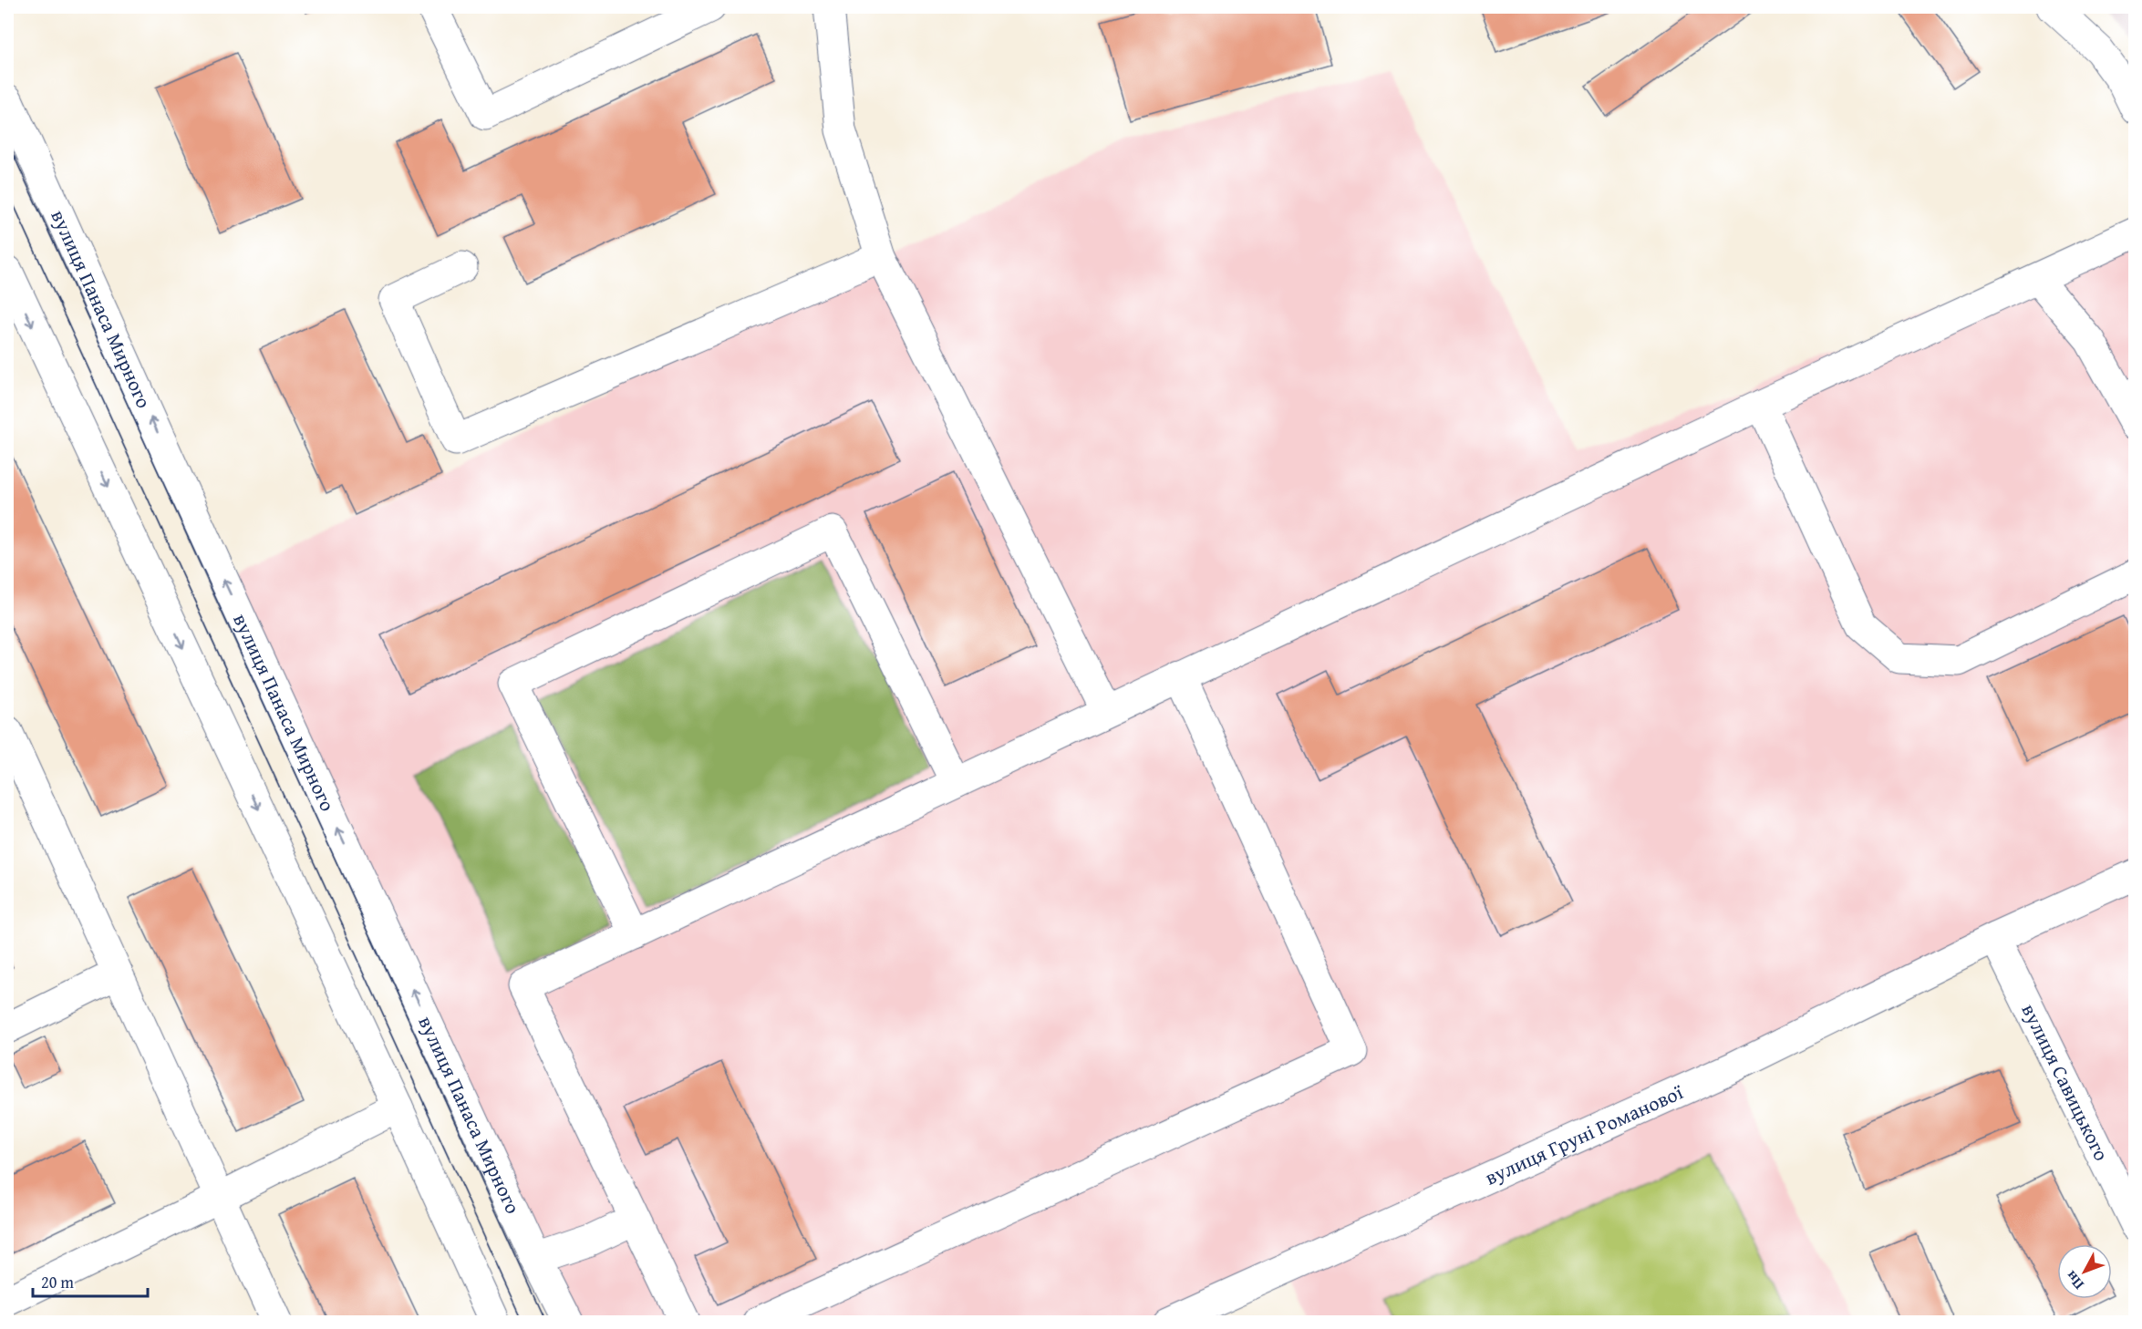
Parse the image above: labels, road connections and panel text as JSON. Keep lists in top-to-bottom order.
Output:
{
  "streets": {
    "main road": ["вулиця Панаса Мирного", "вулиця Савицького", "вулиця Груні Романової"]
  },
  "crossings": [
    ["вулиця Савицького", "вулиця Груні Романової"]
  ],
  "scale_bar": "20 m",
  "north": "bottom left"
}
